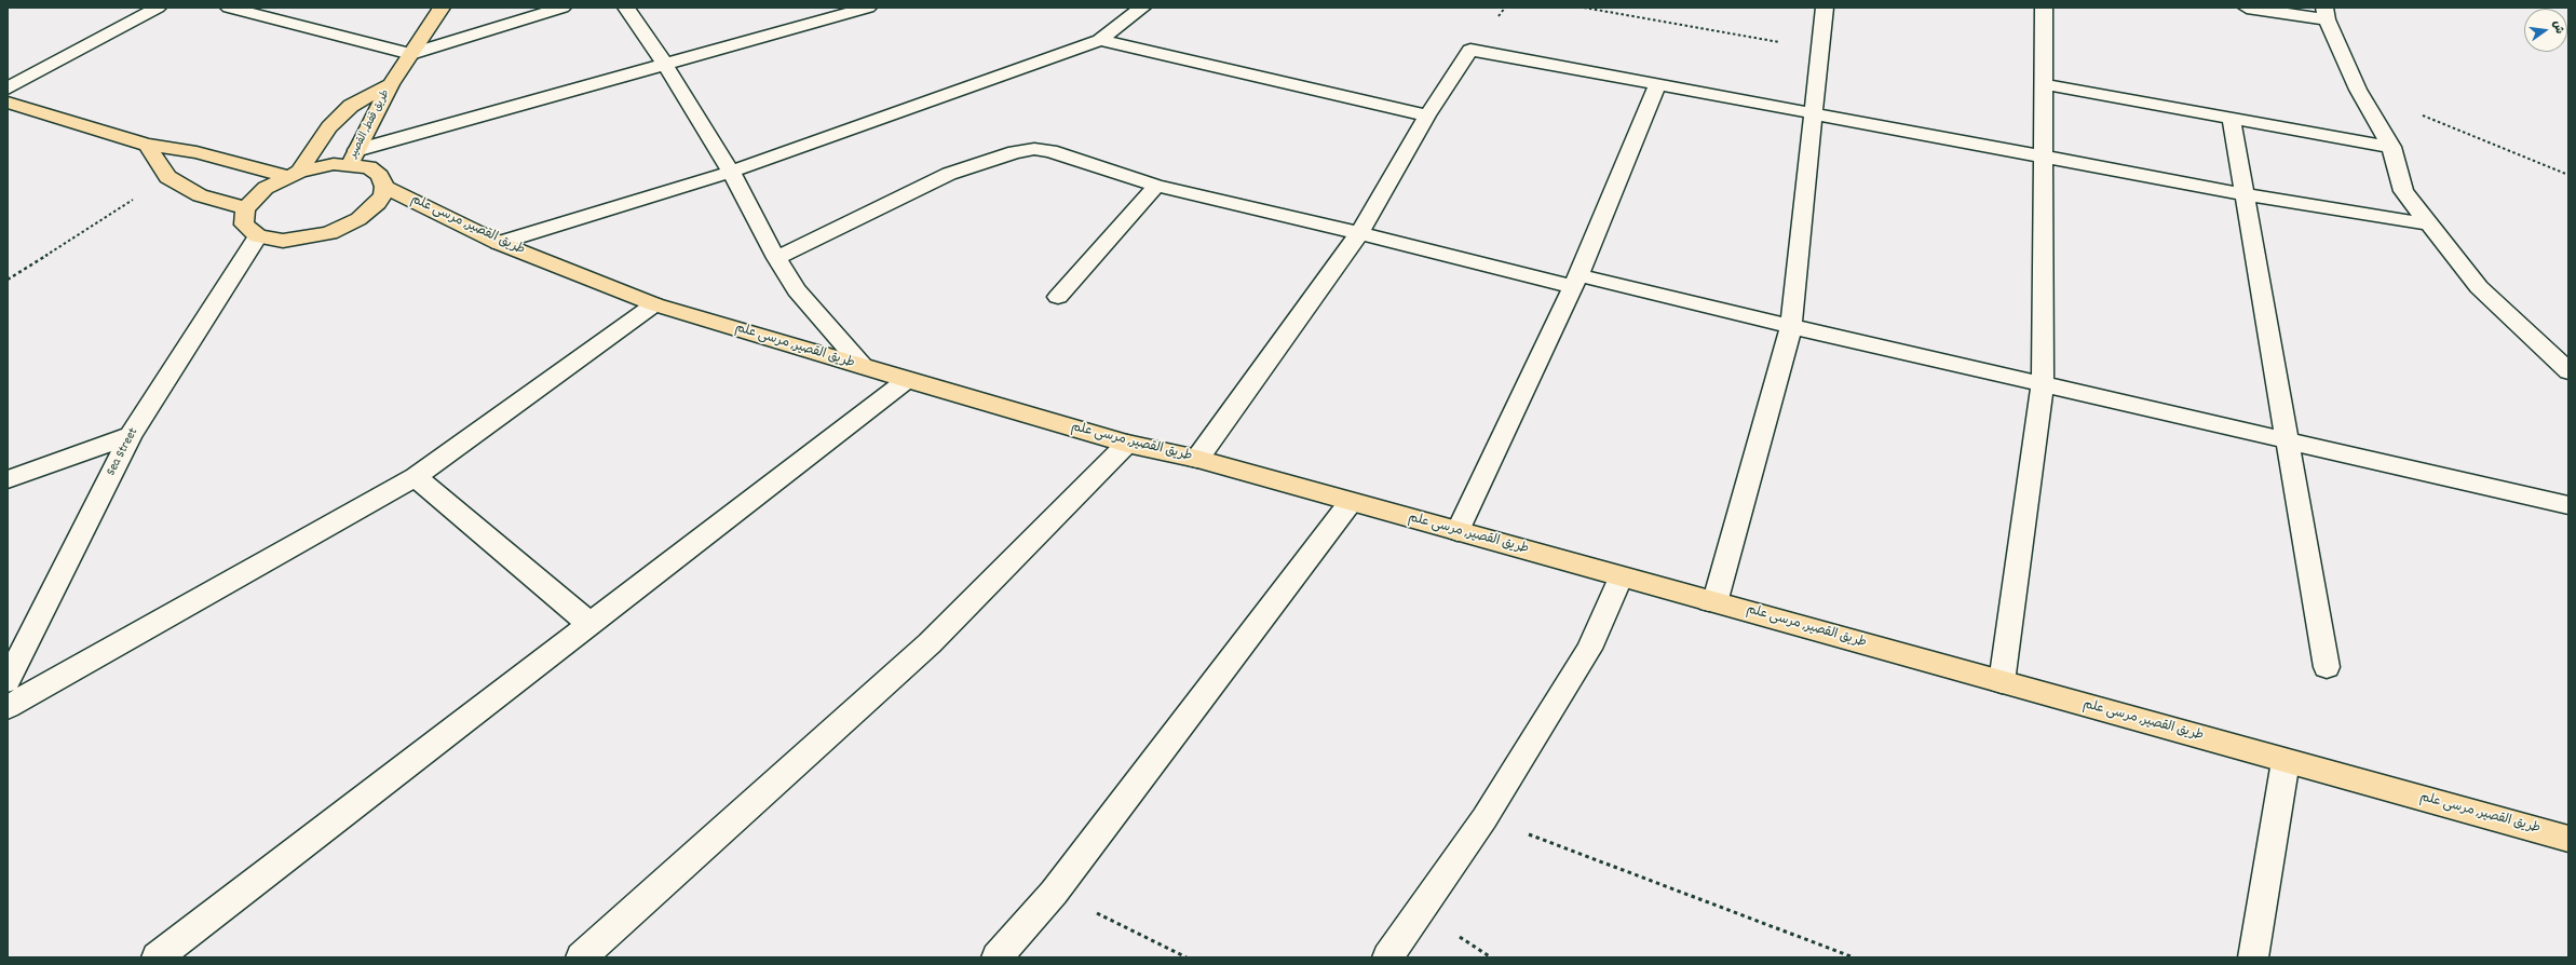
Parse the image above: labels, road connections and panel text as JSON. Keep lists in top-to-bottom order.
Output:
{
  "streets": {
    "main road": ["طريق قفط, القصير", "طريق القصير, مرسى علم"],
    "street": ["Sea Street"]
  },
  "north": "right"
}
